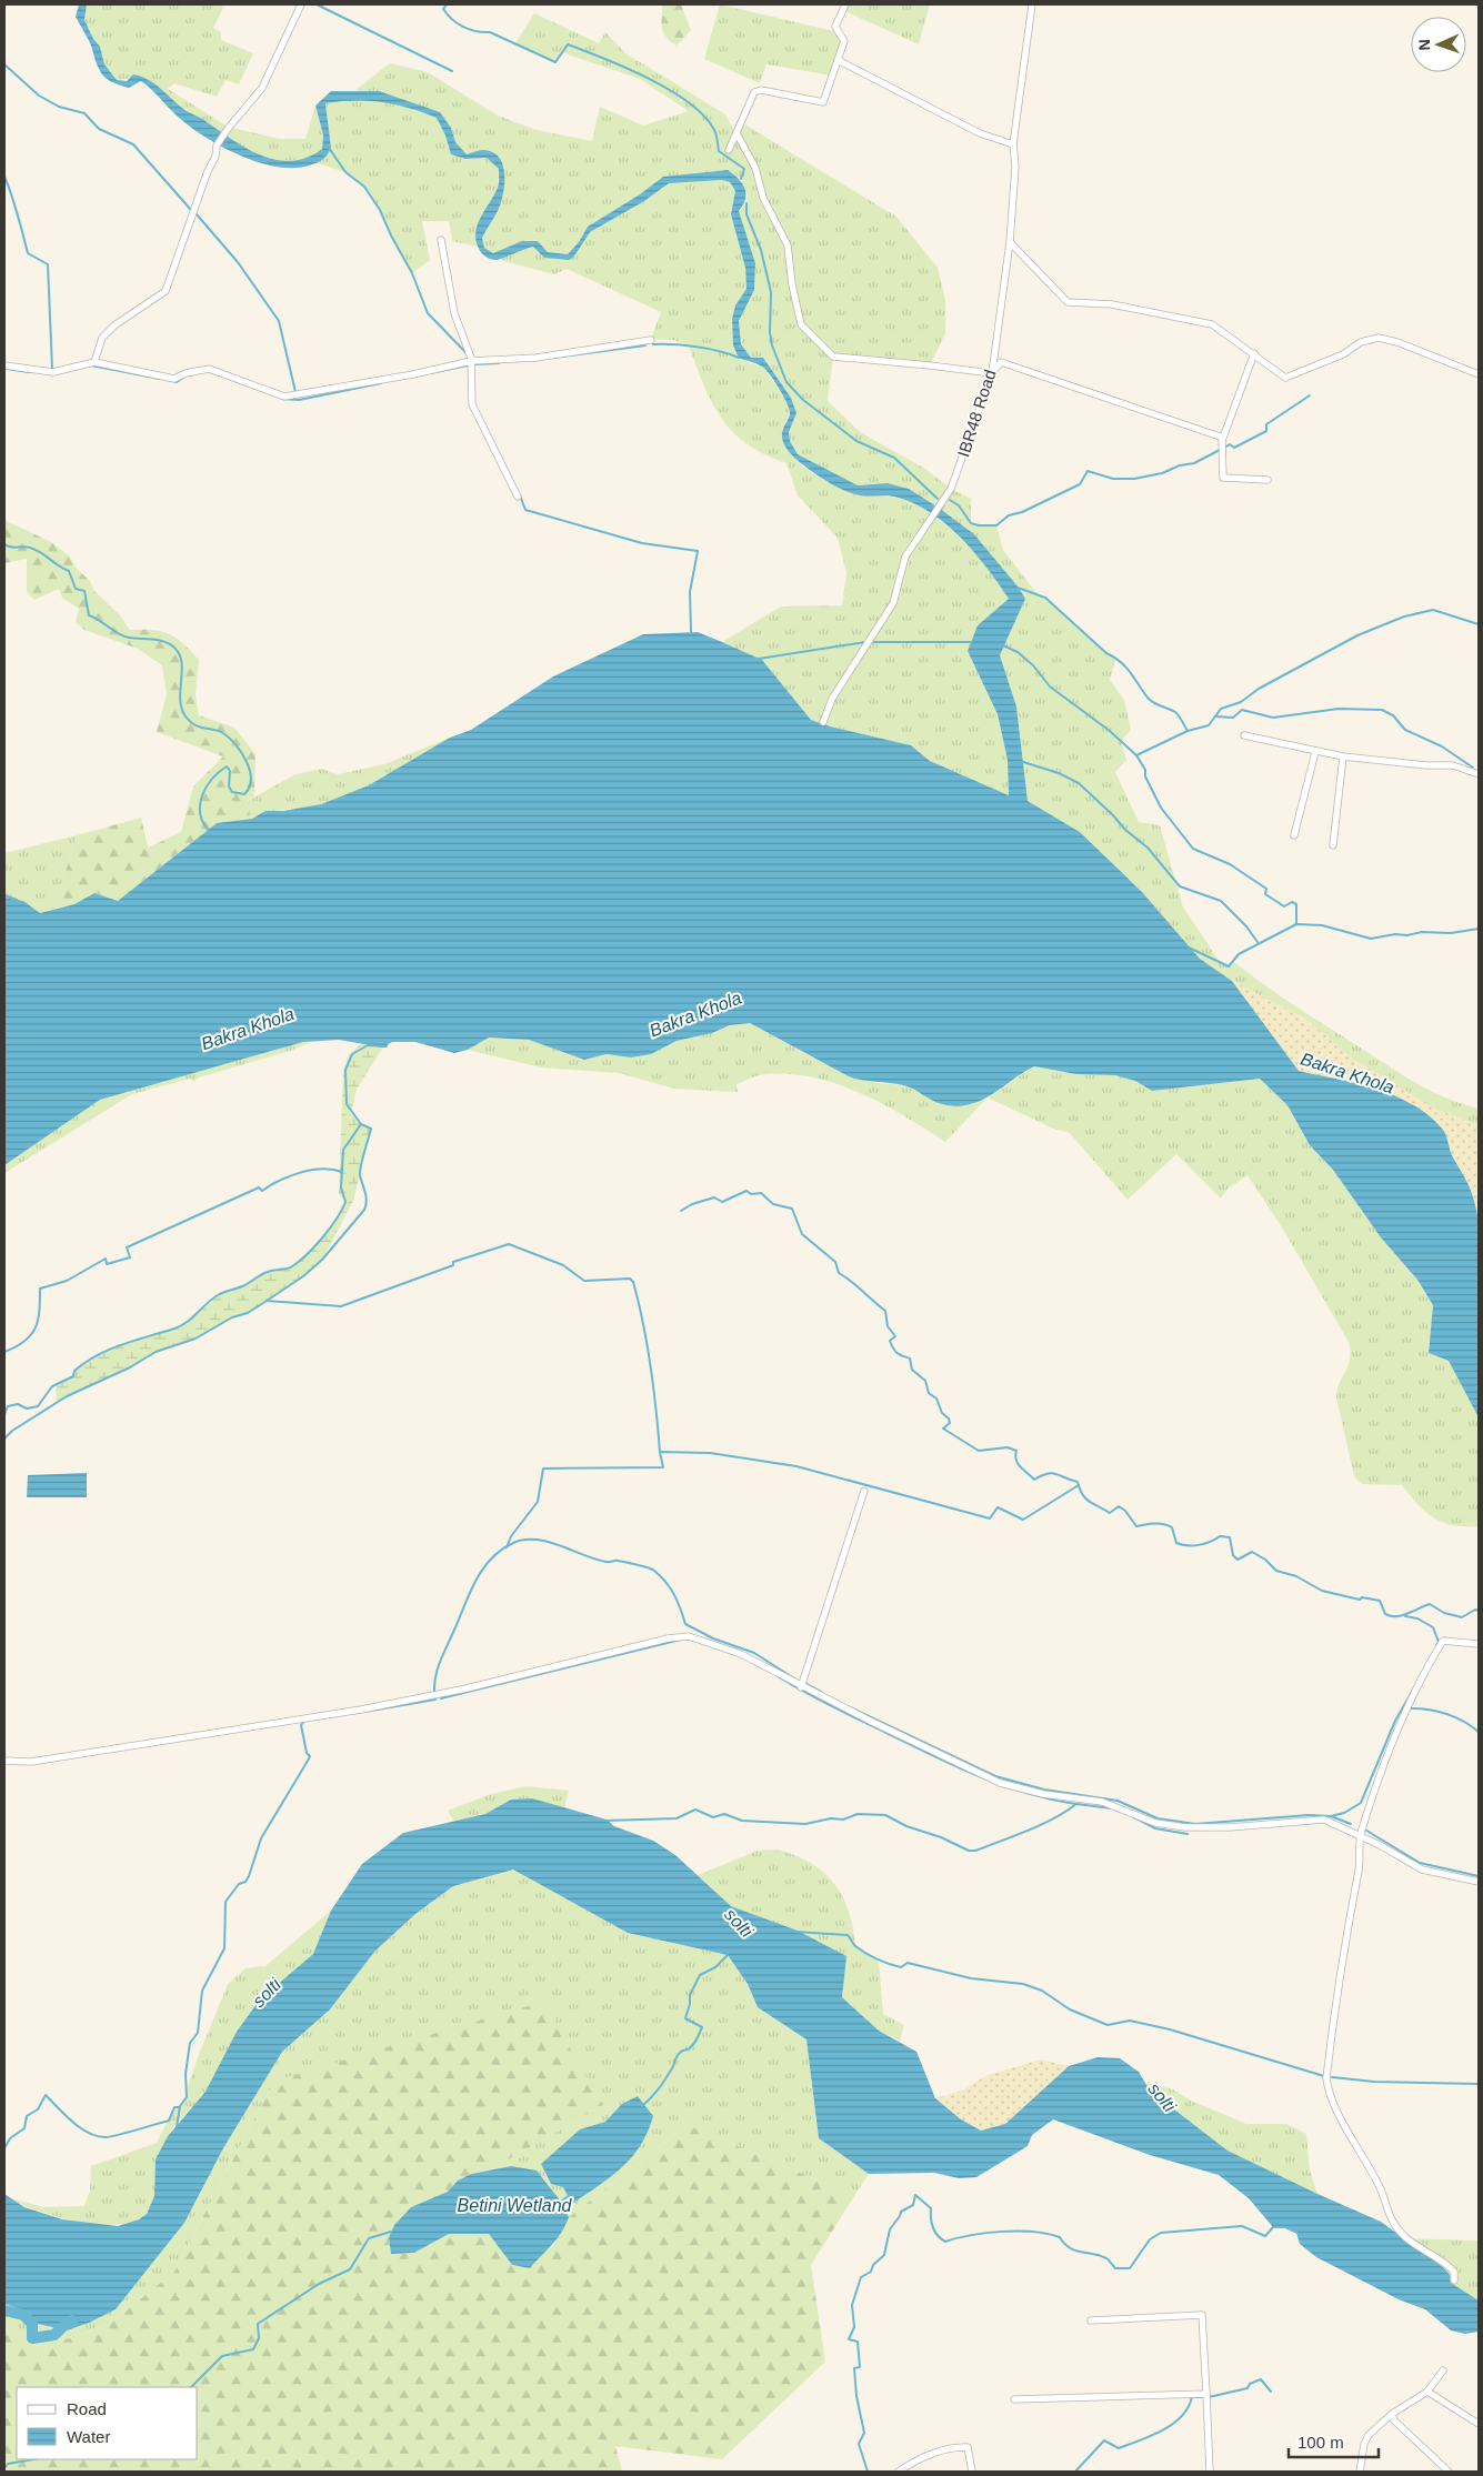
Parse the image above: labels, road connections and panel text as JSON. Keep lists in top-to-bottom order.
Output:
{
  "streets": {
    "street": ["IBR48 Road"]
  },
  "water": ["Bakra Khola", "solti", "Betini Wetland"],
  "legend": ["Road", "Water"],
  "scale_bar": "100 m",
  "north": "left"
}
